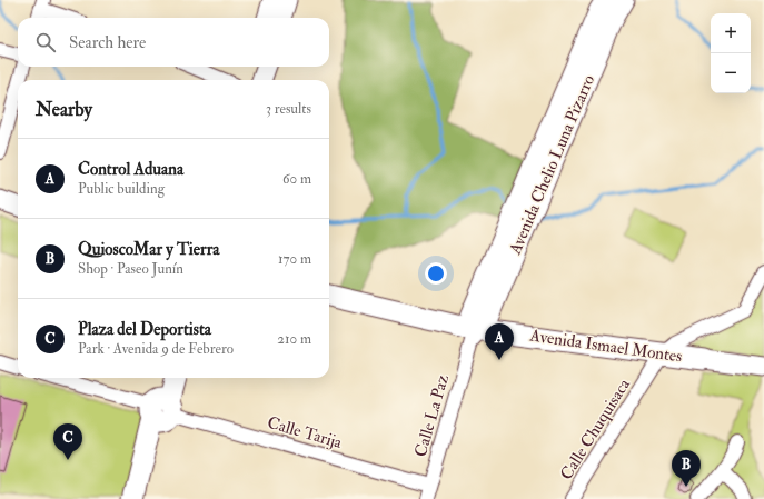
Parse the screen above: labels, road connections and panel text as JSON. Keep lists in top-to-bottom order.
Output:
{
  "streets": {
    "main road": ["Avenida Chelio Luna Pizarro", "Avenida Ismael Montes"],
    "street": ["Calle La Paz", "Calle Chuquisaca", "Calle Tarija"]
  },
  "crossings": [
    ["Avenida Chelio Luna Pizarro", "Avenida Ismael Montes"],
    ["Avenida Chelio Luna Pizarro", "Calle La Paz"],
    ["Avenida Ismael Montes", "Calle La Paz"],
    ["Avenida Ismael Montes", "Calle Chuquisaca"],
    ["Calle La Paz", "Calle Tarija"]
  ],
  "page": {
    "map_buttons": ["+", "−"],
    "search": "Search here",
    "heading": ["Nearby", "3 results"],
    "list": [
      {
        "mark": "A",
        "name": "Control Aduana",
        "note": "Public building",
        "value": "60 m"
      },
      {
        "mark": "B",
        "name": "QuioscoMar y Tierra",
        "note": "Shop · Paseo Junín",
        "value": "170 m"
      },
      {
        "mark": "C",
        "name": "Plaza del Deportista",
        "note": "Park · Avenida 9 de Febrero",
        "value": "210 m"
      }
    ],
    "pins": ["A", "C", "B"]
  }
}
